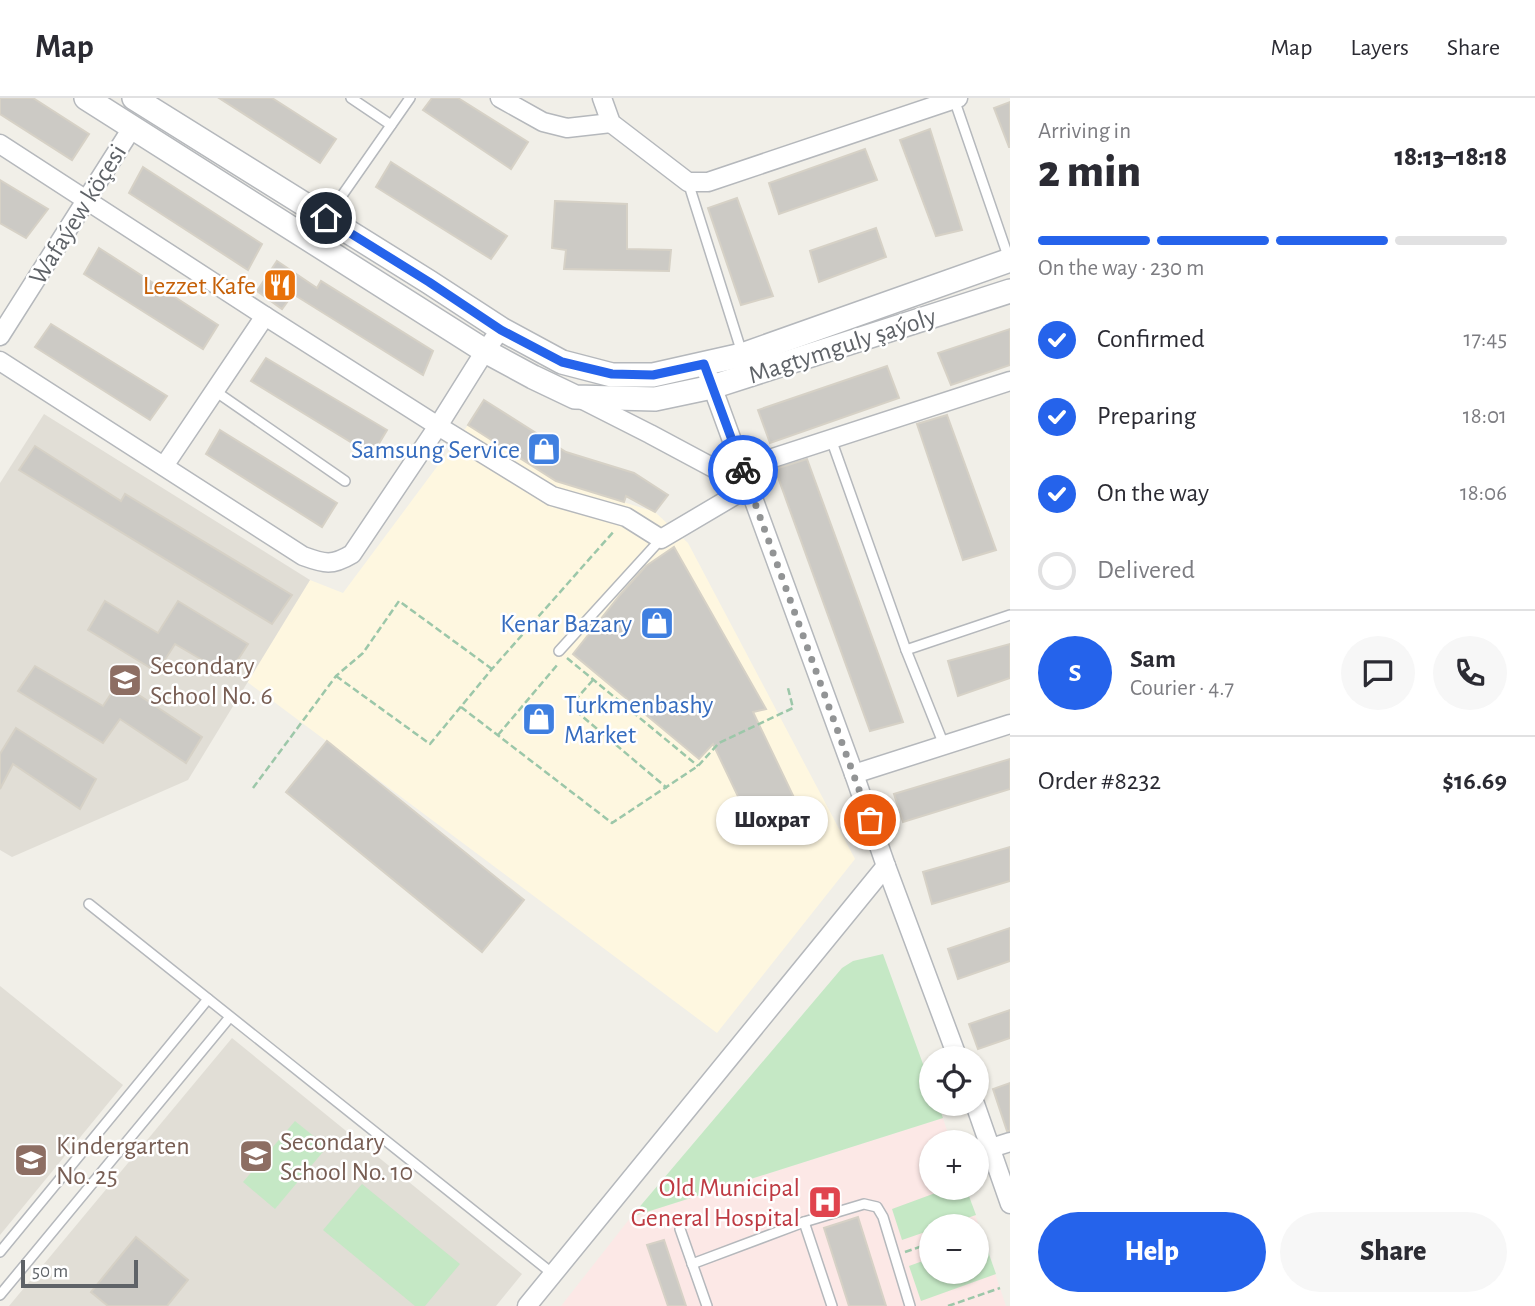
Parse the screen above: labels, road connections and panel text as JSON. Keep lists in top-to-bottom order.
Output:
{
  "streets": {
    "street": ["Wafaýew köçesi", "Magtymguly şaýoly"]
  },
  "crossings": [
    ["Wafaýew köçesi", "Magtymguly şaýoly"]
  ],
  "places": {
    "restaurant": ["Lezzet Kafe"],
    "shop": ["Samsung Service", "Kenar Bazary", "Turkmenbashy Market"],
    "school or university": ["Secondary School No. 6", "Secondary School No. 10", "Kindergarten No. 25"],
    "other": ["Шохрат"],
    "hospital": ["Old Municipal General Hospital"]
  },
  "scale_bar": "50 m",
  "page": {
    "header": "Map",
    "nav": ["Map", "Layers", "Share"],
    "heading": ["2 min", "Arriving in", "18:13–18:18"],
    "panel": [
      "Sam",
      "Courier · 4.7",
      "Order #8232",
      "$16.69"
    ],
    "bar": "On the way · 230 m",
    "list": [
      ["Confirmed", "17:45"],
      ["Preparing", "18:01"],
      ["On the way", "18:06"],
      "Delivered"
    ],
    "round": "S",
    "bubble": "Шохрат",
    "map_buttons": ["+", "−"],
    "buttons": ["Help", "Share"],
    "scale": "50 m"
  }
}
